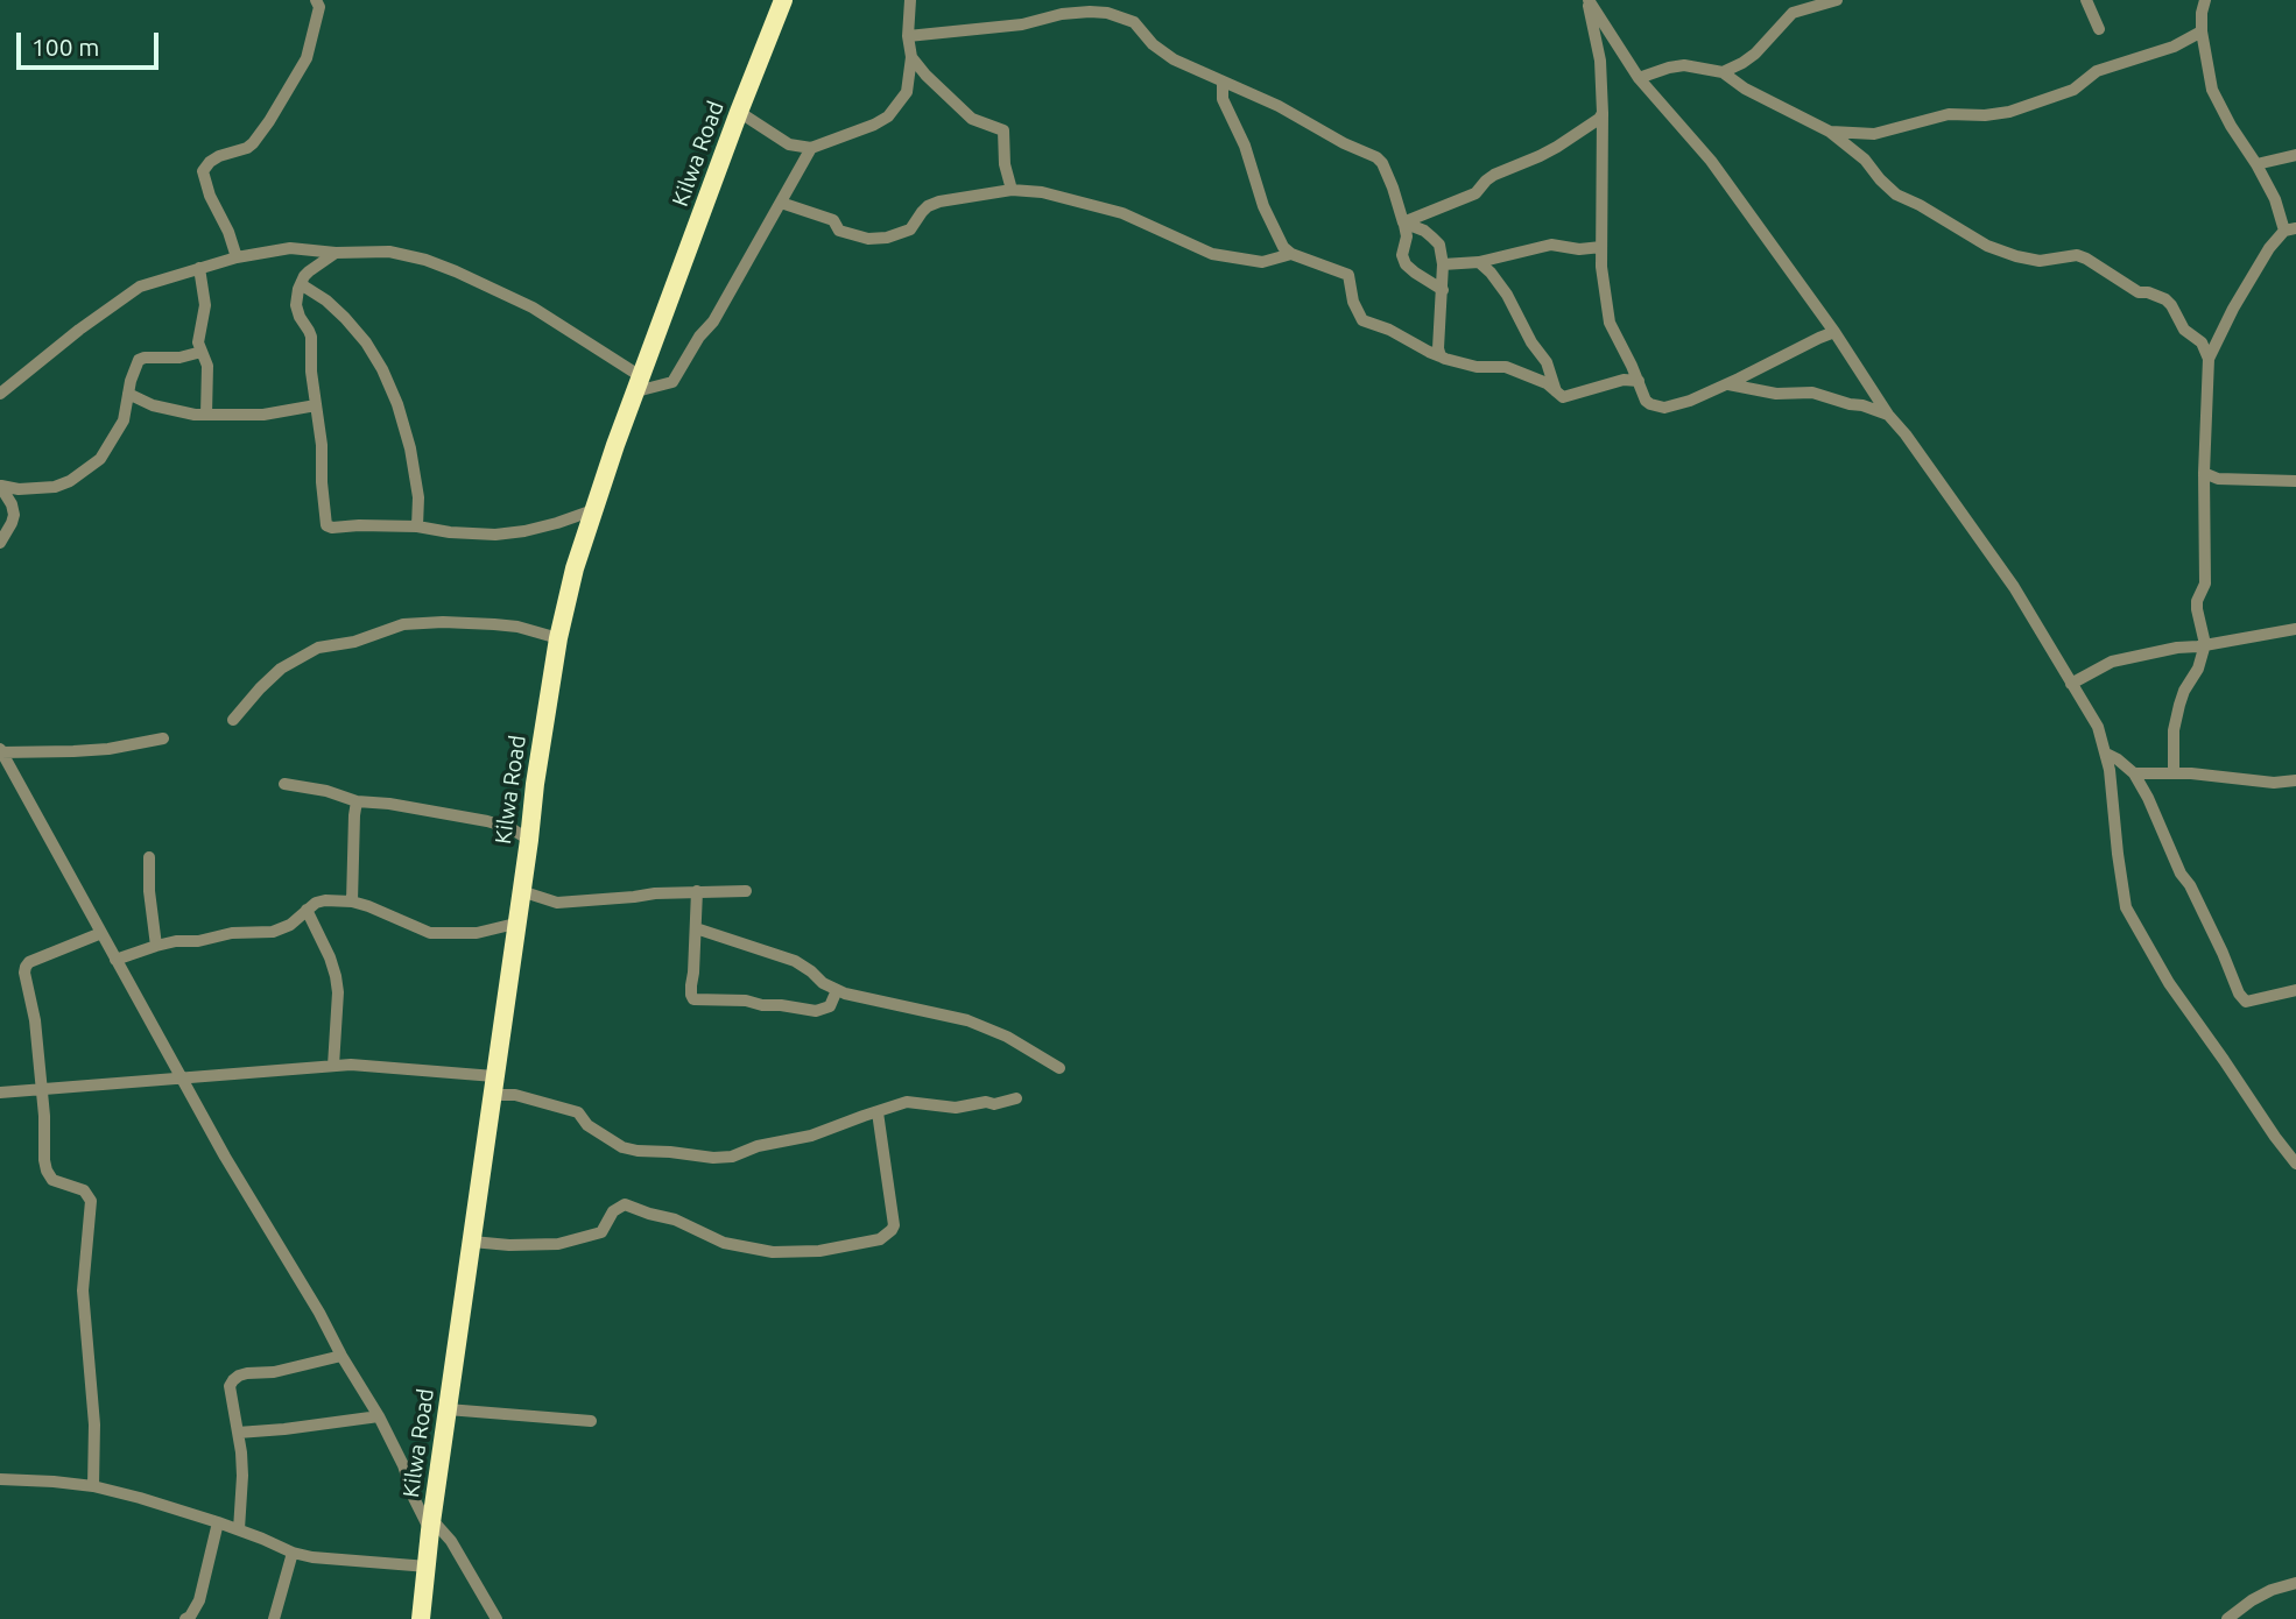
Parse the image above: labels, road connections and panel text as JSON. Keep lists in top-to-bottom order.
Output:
{
  "streets": {
    "highway": ["Kilwa Road"]
  },
  "scale_bar": "100 m"
}
